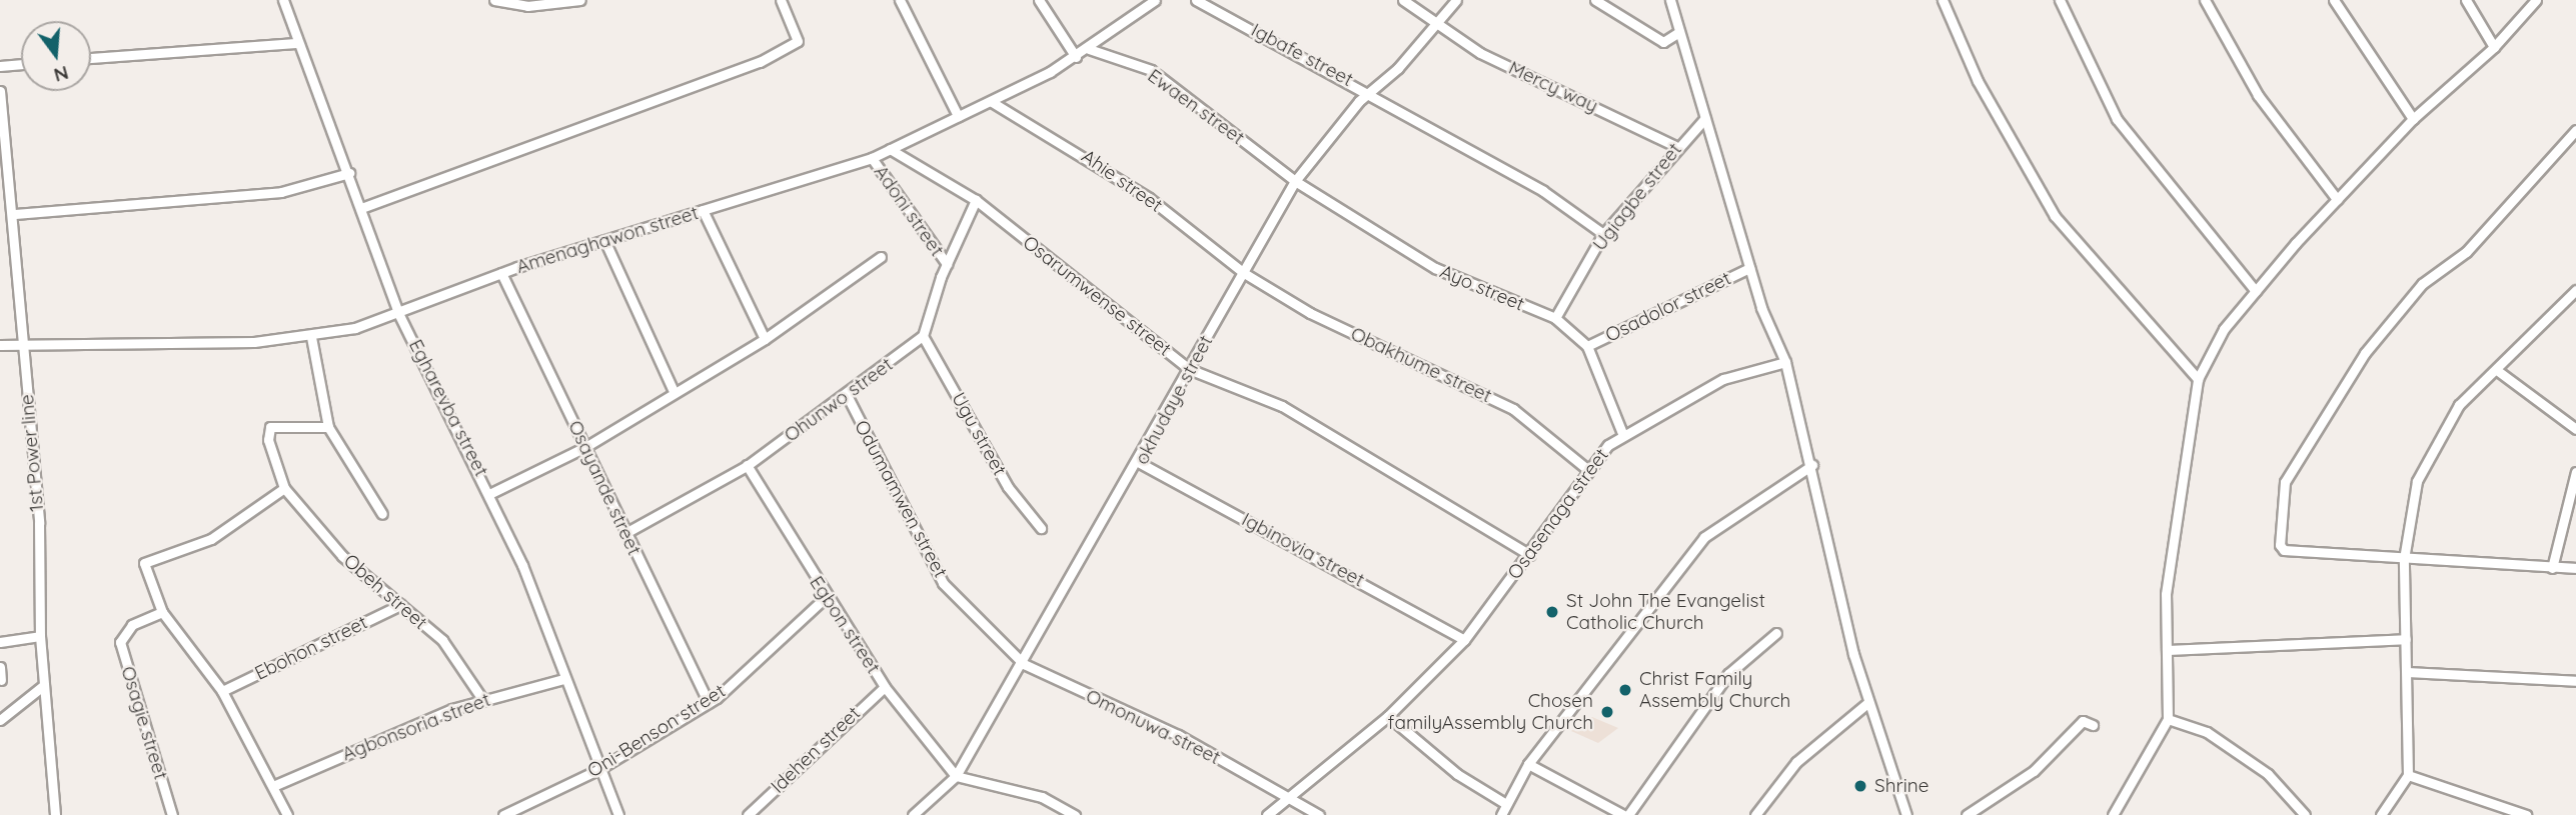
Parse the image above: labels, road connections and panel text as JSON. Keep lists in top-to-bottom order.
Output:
{
  "streets": {
    "street": [
      "Igbafe street",
      "Mercy way",
      "Ewaen street",
      "Ahie street",
      "Ugiagbe street",
      "Adoni street",
      "Amenaghawon street",
      "Ayo street",
      "Osarumwense street",
      "Osadolor street",
      "Obakhume street",
      "Ohunwo street",
      "okhudaye street",
      "Egharevba street",
      "Ugu street",
      "1st Power line",
      "Osayande street",
      "Odumamwen street",
      "Osasenaga street",
      "Igbinovia street",
      "Obeh street",
      "Egbon street",
      "Ebohon street",
      "Osagie street",
      "Agbonsoria street",
      "Omonuwa street",
      "Oni-Benson street",
      "Idehen street"
    ]
  },
  "crossings": [
    ["Igbafe street", "Ugiagbe street"],
    ["Igbafe street", "okhudaye street"],
    ["Mercy way", "Ugiagbe street"],
    ["Mercy way", "okhudaye street"],
    ["Ewaen street", "Amenaghawon street"],
    ["Ewaen street", "Ayo street"],
    ["Ewaen street", "okhudaye street"],
    ["Ahie street", "Amenaghawon street"],
    ["Ahie street", "Obakhume street"],
    ["Ahie street", "okhudaye street"],
    ["Ugiagbe street", "Ayo street"],
    ["Adoni street", "Amenaghawon street"],
    ["Amenaghawon street", "Osarumwense street"],
    ["Amenaghawon street", "Egharevba street"],
    ["Amenaghawon street", "1st Power line"],
    ["Amenaghawon street", "Osayande street"],
    ["Ayo street", "Osadolor street"],
    ["Ayo street", "okhudaye street"],
    ["Ayo street", "Osasenaga street"],
    ["Osarumwense street", "okhudaye street"],
    ["Osarumwense street", "Osasenaga street"],
    ["Obakhume street", "okhudaye street"],
    ["Obakhume street", "Osasenaga street"],
    ["Ohunwo street", "Ugu street"],
    ["Ohunwo street", "Osayande street"],
    ["Ohunwo street", "Odumamwen street"],
    ["Ohunwo street", "Egbon street"],
    ["okhudaye street", "Odumamwen street"],
    ["okhudaye street", "Igbinovia street"],
    ["okhudaye street", "Egbon street"],
    ["okhudaye street", "Omonuwa street"],
    ["Egharevba street", "Agbonsoria street"],
    ["Egharevba street", "Oni-Benson street"],
    ["Osayande street", "Oni-Benson street"],
    ["Odumamwen street", "Omonuwa street"],
    ["Osasenaga street", "Igbinovia street"],
    ["Osasenaga street", "Omonuwa street"],
    ["Obeh street", "Ebohon street"],
    ["Obeh street", "Agbonsoria street"],
    ["Egbon street", "Oni-Benson street"],
    ["Egbon street", "Idehen street"]
  ],
  "places": [
    "St John The Evangelist Catholic Church",
    "Christ Family Assembly Church",
    "Chosen familyAssembly Church",
    "Shrine"
  ],
  "north": "bottom"
}
